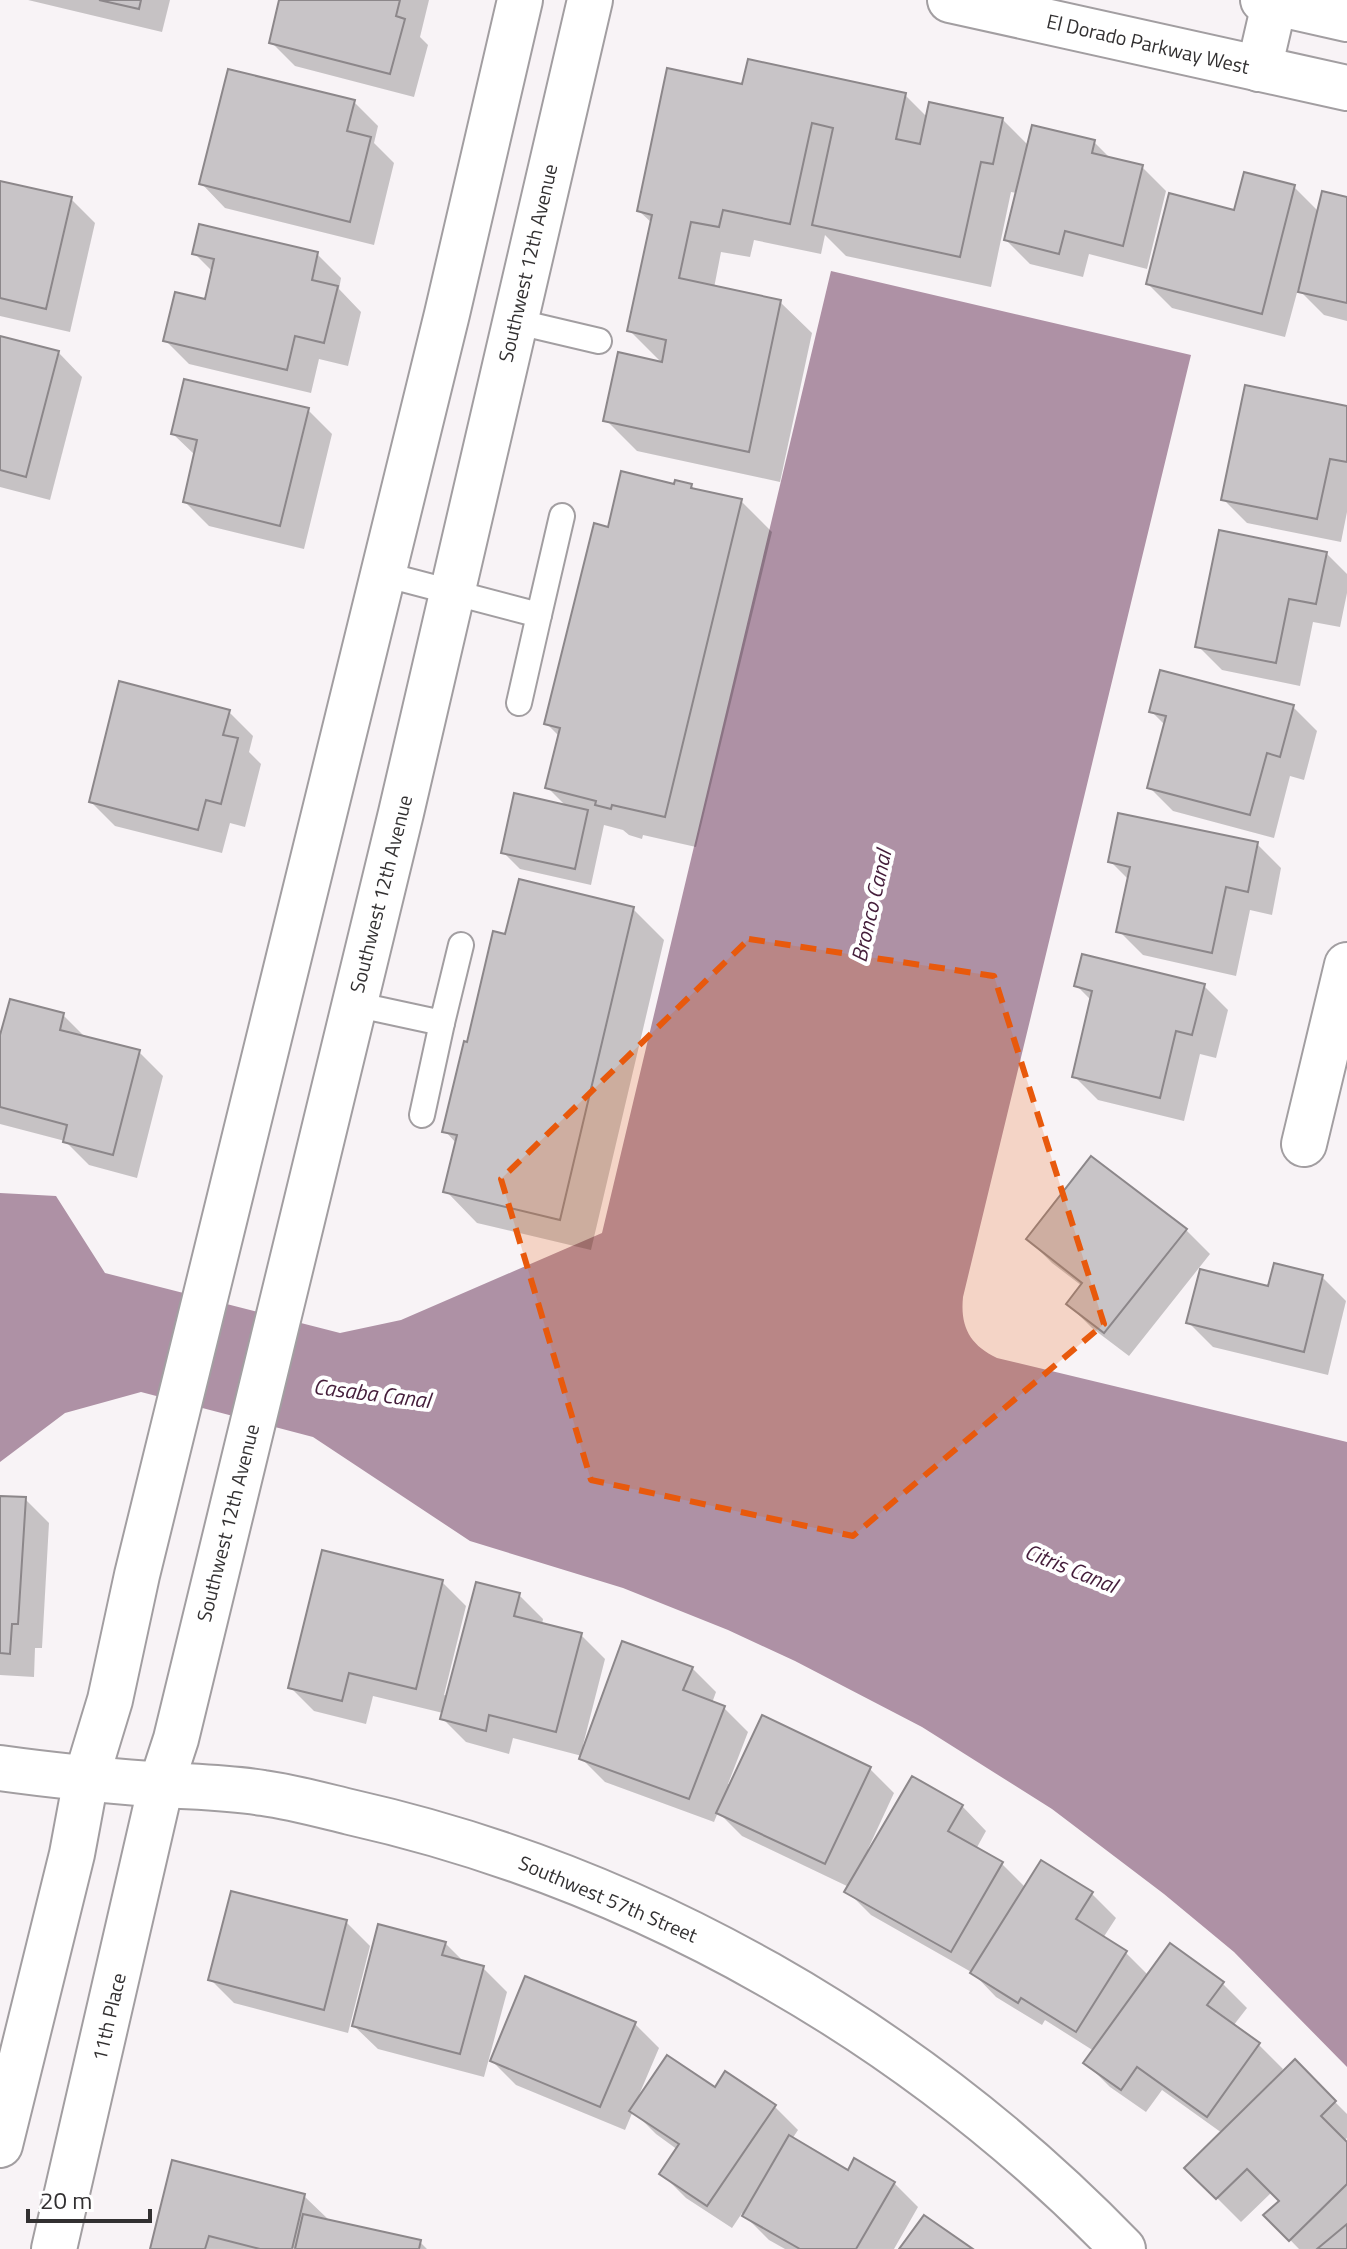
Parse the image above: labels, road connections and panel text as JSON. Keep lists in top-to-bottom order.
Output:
{
  "streets": {
    "street": [
      "El Dorado Parkway West",
      "Southwest 12th Avenue",
      "Southwest 57th Street",
      "11th Place"
    ]
  },
  "crossings": [
    ["Southwest 12th Avenue", "Southwest 57th Street"],
    ["Southwest 12th Avenue", "11th Place"],
    ["Southwest 57th Street", "11th Place"]
  ],
  "water": ["Bronco Canal", "Casaba Canal", "Citris Canal"],
  "scale_bar": "20 m"
}
